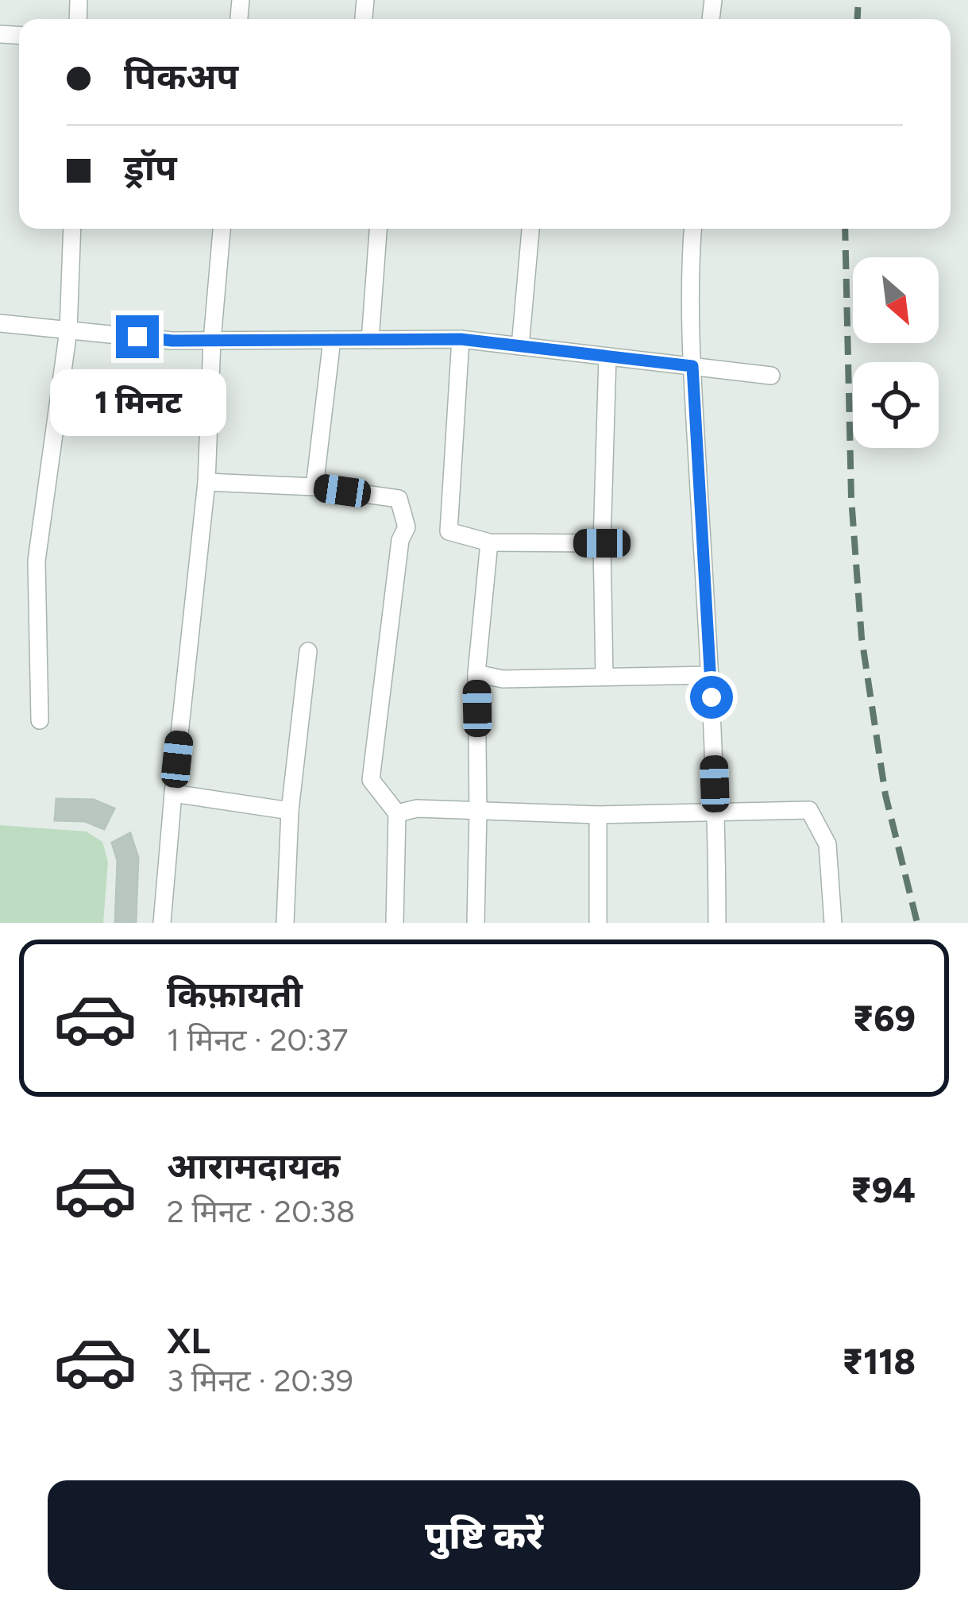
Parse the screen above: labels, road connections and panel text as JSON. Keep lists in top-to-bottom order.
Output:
{
  "north": "bottom right",
  "page": {
    "banner": ["पिकअप", "ड्रॉप"],
    "bubble": "1 मिनट",
    "list": [
      {
        "name": "किफ़ायती",
        "note": "1 मिनट · 20:37",
        "value": "₹69"
      },
      {
        "name": "आरामदायक",
        "note": "2 मिनट · 20:38",
        "value": "₹94"
      },
      {
        "name": "XL",
        "note": "3 मिनट · 20:39",
        "value": "₹118"
      }
    ],
    "buttons": "पुष्टि करें"
  }
}
